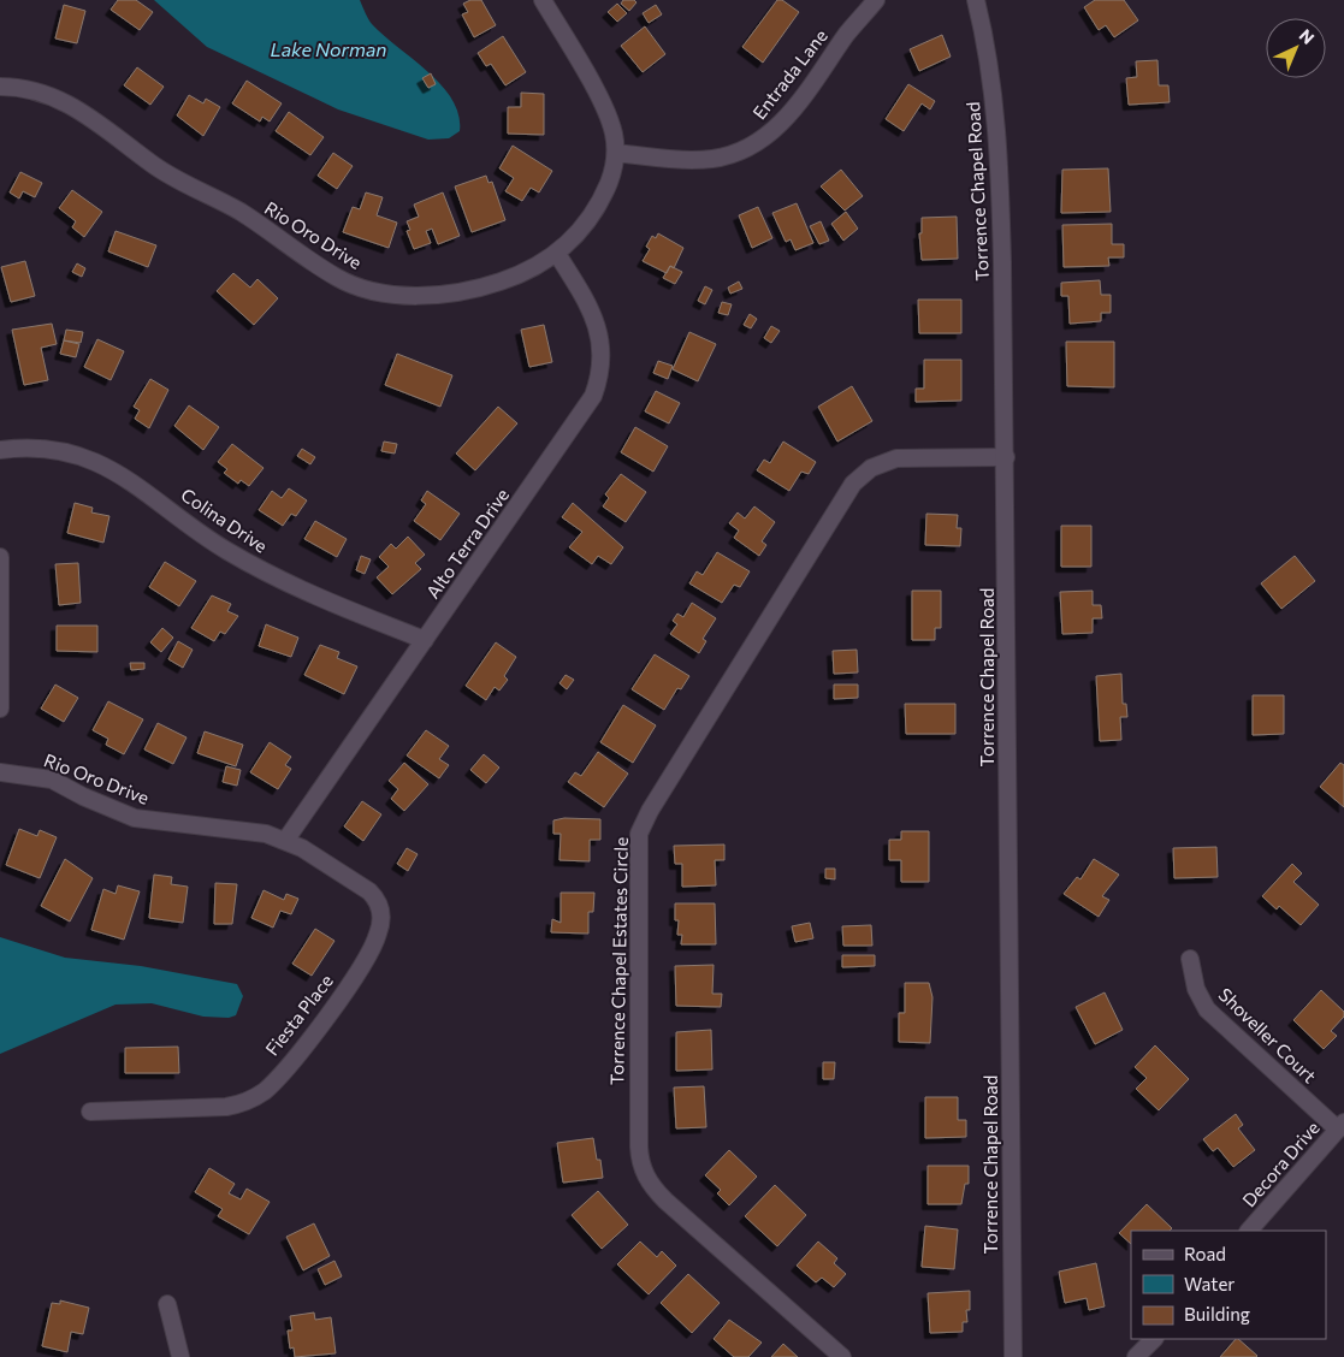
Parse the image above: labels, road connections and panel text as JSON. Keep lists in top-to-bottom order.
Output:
{
  "streets": {
    "street": [
      "Entrada Lane",
      "Torrence Chapel Road",
      "Rio Oro Drive",
      "Colina Drive",
      "Alto Terra Drive",
      "Torrence Chapel Estates Circle",
      "Fiesta Place",
      "Shoveller Court",
      "Decora Drive"
    ]
  },
  "crossings": [
    ["Entrada Lane", "Rio Oro Drive"],
    ["Torrence Chapel Road", "Torrence Chapel Estates Circle"],
    ["Rio Oro Drive", "Alto Terra Drive"],
    ["Rio Oro Drive", "Fiesta Place"],
    ["Colina Drive", "Alto Terra Drive"],
    ["Alto Terra Drive", "Fiesta Place"],
    ["Shoveller Court", "Decora Drive"]
  ],
  "water": ["Lake Norman"],
  "legend": ["Road", "Water", "Building"],
  "north": "top right"
}
